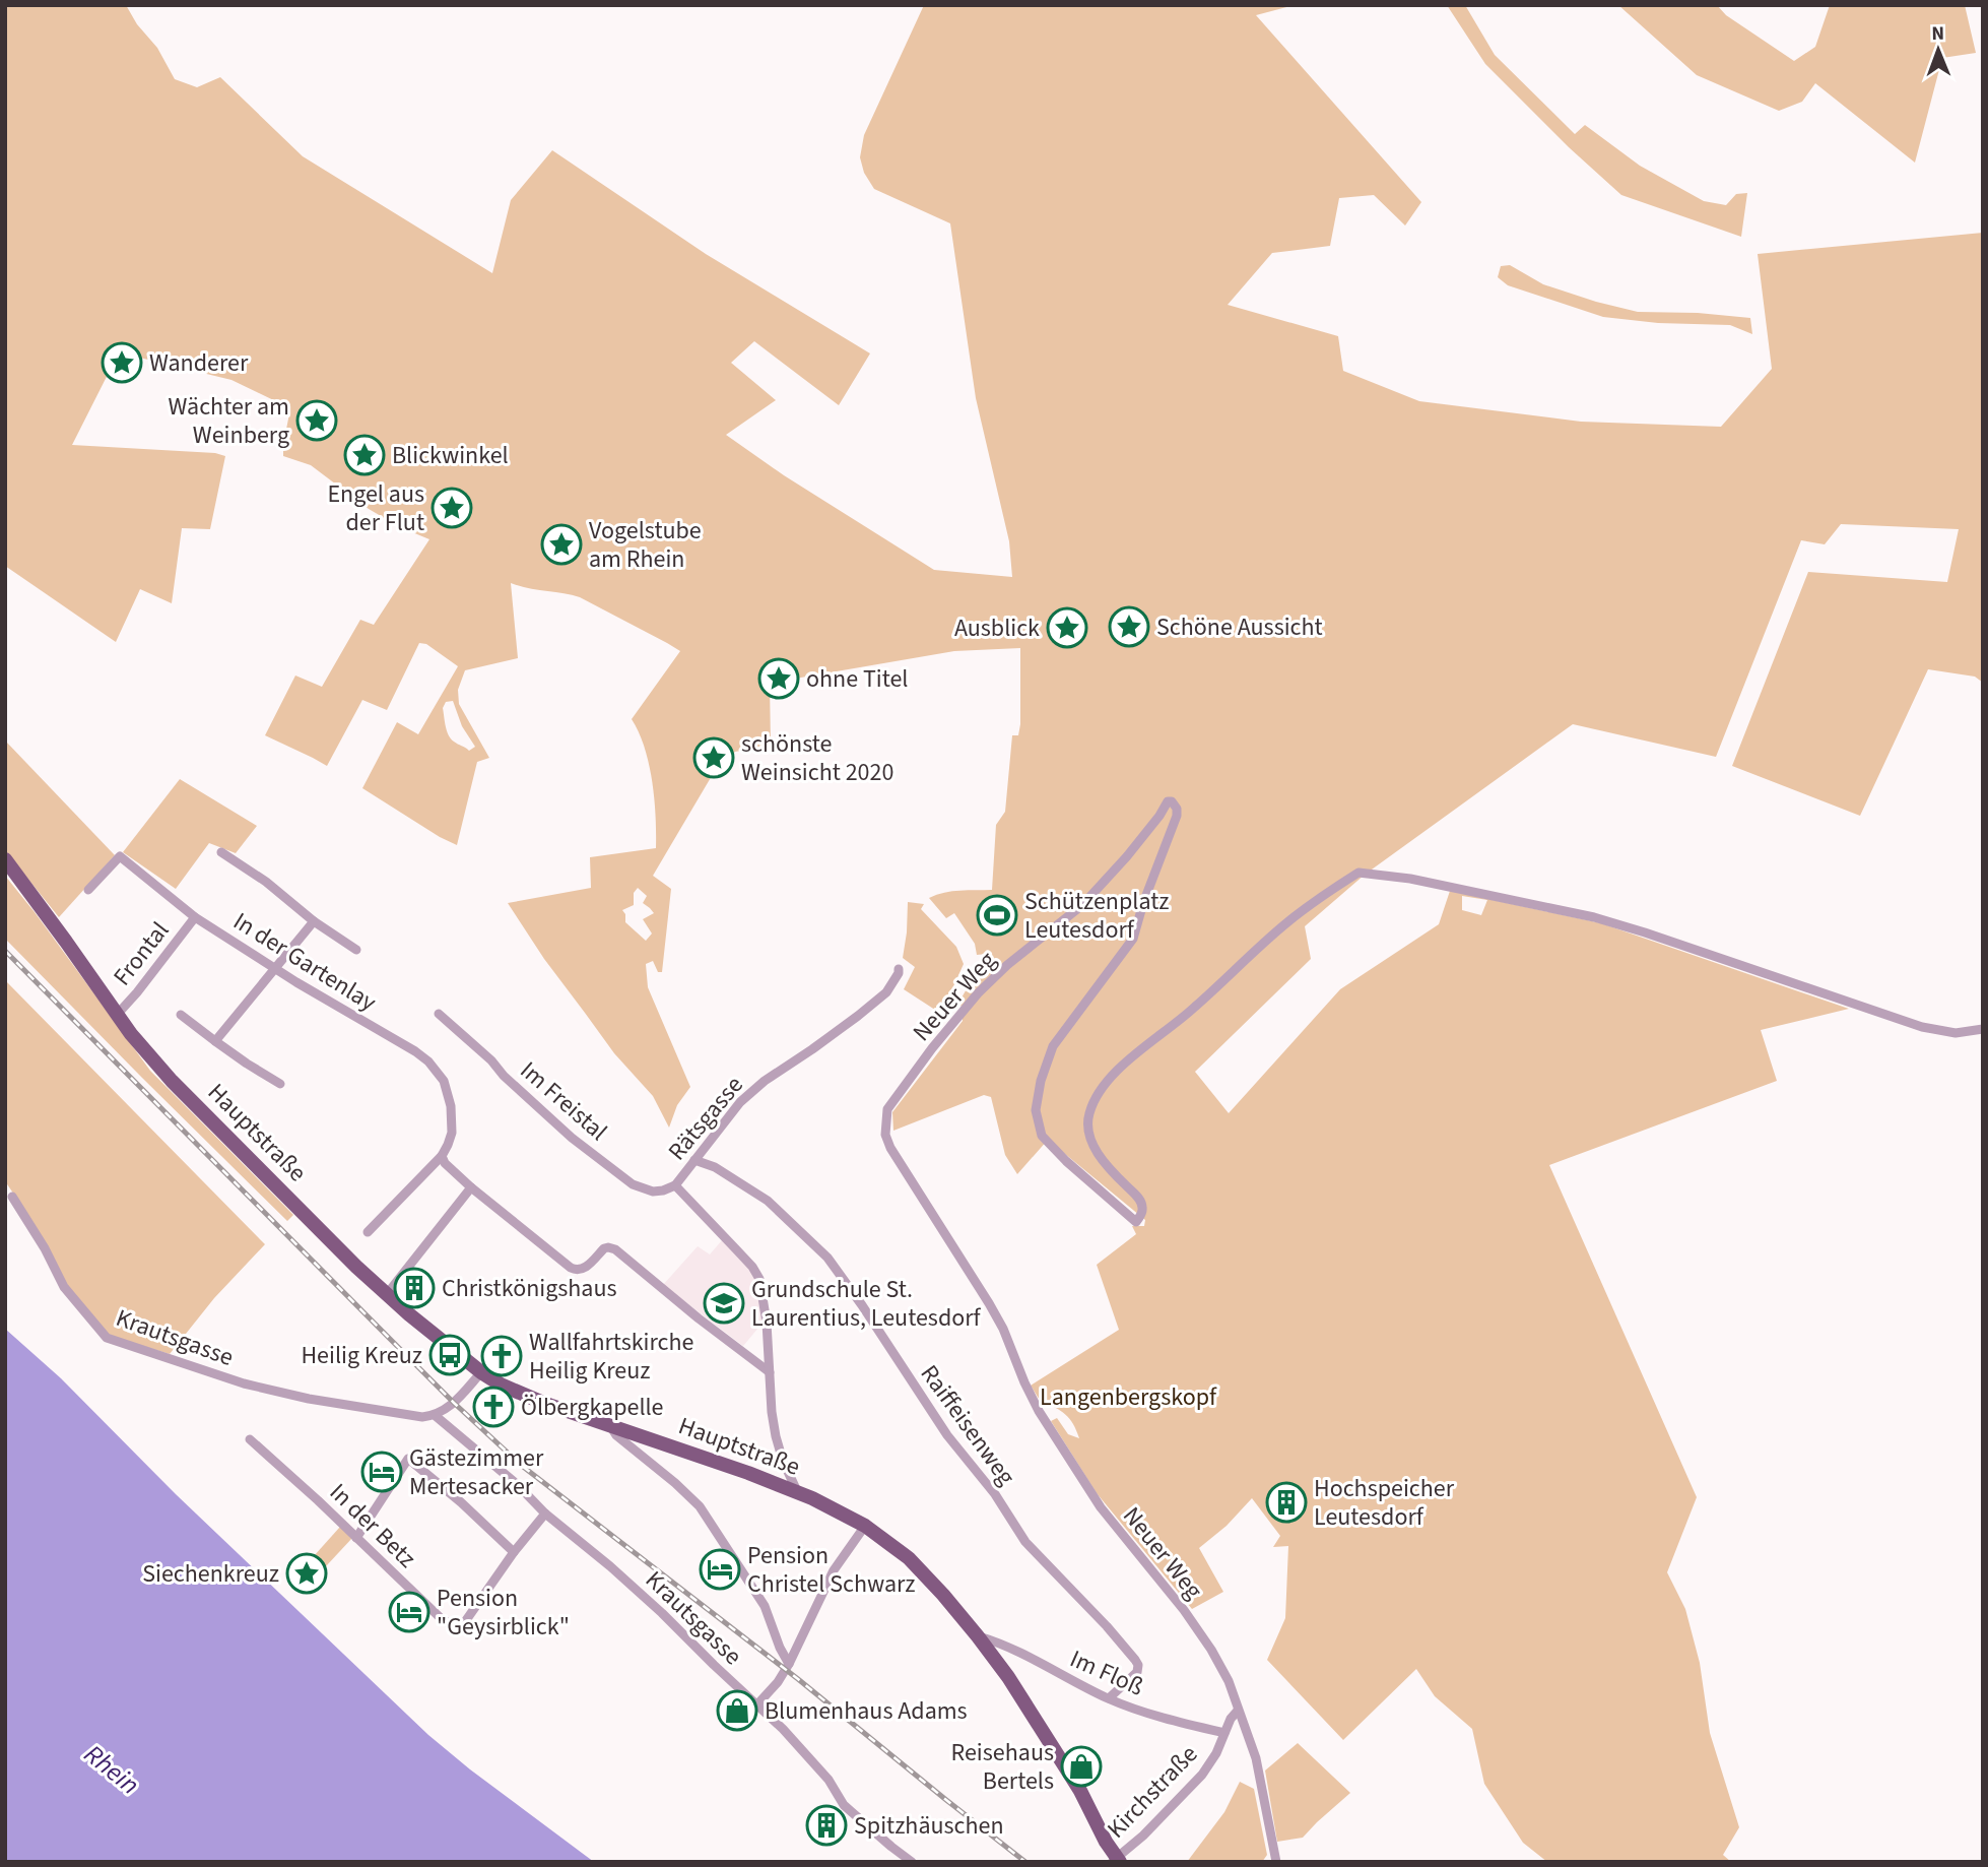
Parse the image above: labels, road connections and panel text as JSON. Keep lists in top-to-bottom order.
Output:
{
  "streets": {
    "main road": ["Hauptstraße"],
    "street": [
      "Frontal",
      "In der Gartenlay",
      "Neuer Weg",
      "Im Freistal",
      "Rätsgasse",
      "Krautsgasse",
      "Raiffeisenweg",
      "In der Betz",
      "Im Floß",
      "Kirchstraße"
    ]
  },
  "crossings": [
    ["Frontal", "In der Gartenlay"],
    ["Frontal", "Hauptstraße"],
    ["Neuer Weg", "Kirchstraße"],
    ["Im Freistal", "Rätsgasse"],
    ["Rätsgasse", "Hauptstraße"],
    ["Rätsgasse", "Raiffeisenweg"],
    ["Hauptstraße", "Im Floß"],
    ["Hauptstraße", "Kirchstraße"],
    ["Krautsgasse", "In der Betz"],
    ["Raiffeisenweg", "Im Floß"],
    ["Im Floß", "Kirchstraße"]
  ],
  "water": ["Rhein"],
  "parks": ["Langenbergskopf"],
  "places": {
    "place": [
      "Wanderer",
      "Wächter am Weinberg",
      "Blickwinkel",
      "Engel aus der Flut",
      "Vogelstube am Rhein",
      "Schöne Aussicht",
      "Ausblick",
      "ohne Titel",
      "schönste Weinsicht 2020",
      "Siechenkreuz"
    ],
    "sports": ["Schützenplatz Leutesdorf"],
    "building": ["Christkönigshaus", "Hochspeicher Leutesdorf", "Spitzhäuschen"],
    "school or university": ["Grundschule St. Laurentius, Leutesdorf"],
    "bus stop": ["Heilig Kreuz"],
    "church": ["Wallfahrtskirche Heilig Kreuz", "Ölbergkapelle"],
    "hotel": ["Gästezimmer Mertesacker", "Pension Christel Schwarz", "Pension \"Geysirblick\""],
    "shop": ["Blumenhaus Adams", "Reisehaus Bertels"]
  },
  "north": "top"
}
